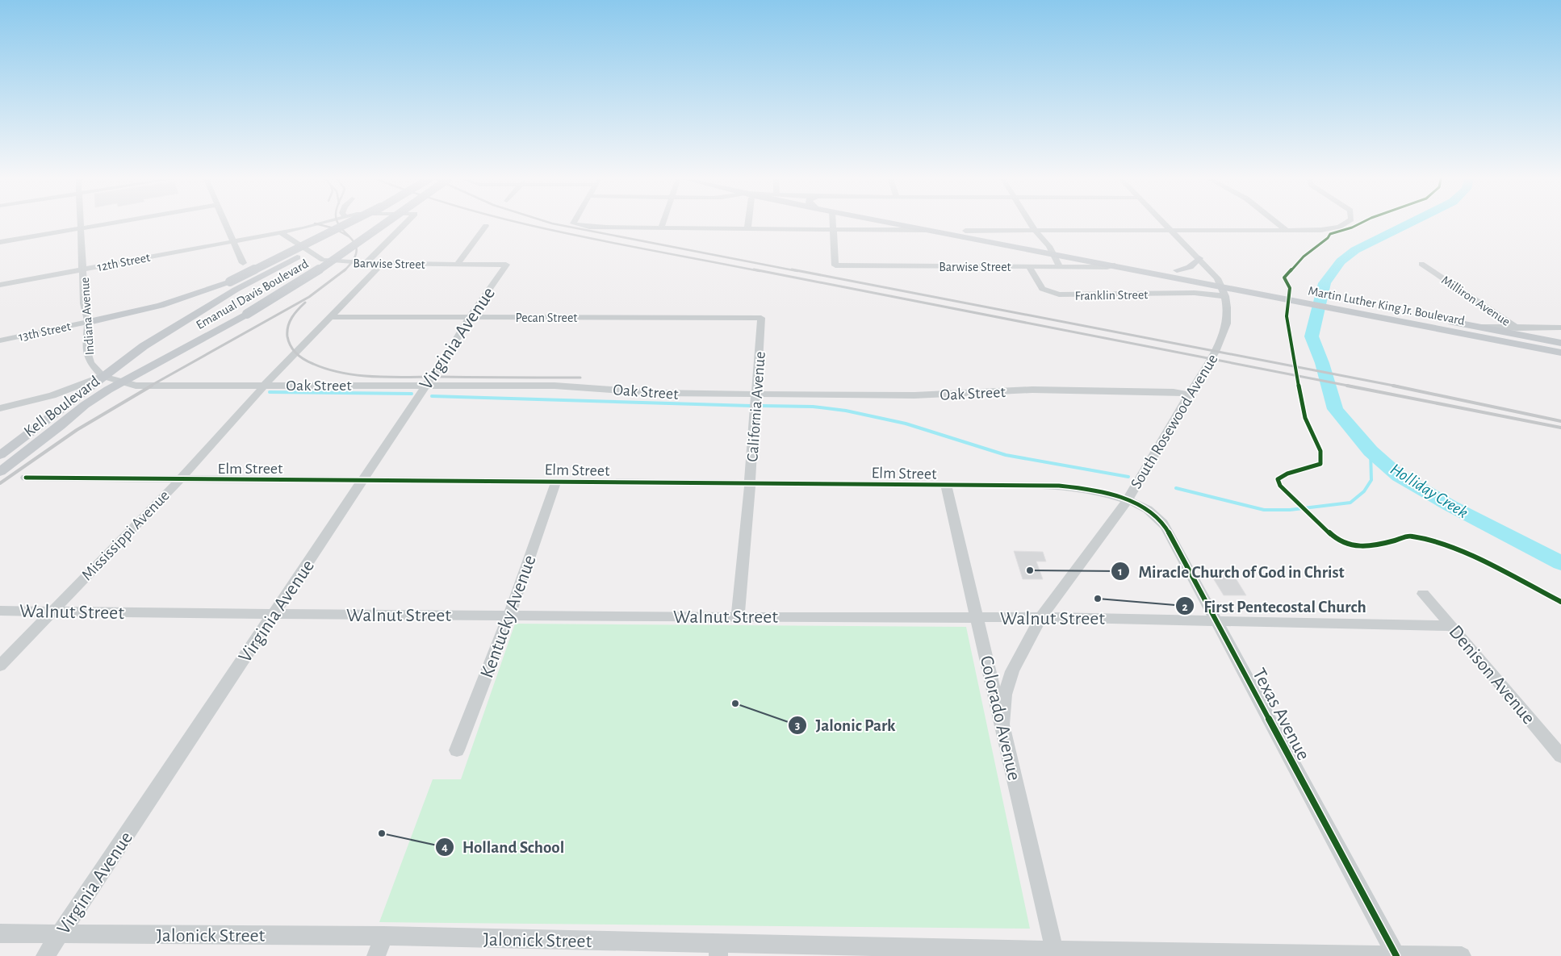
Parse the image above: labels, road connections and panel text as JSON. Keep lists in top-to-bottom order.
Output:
{
  "streets": {
    "main road": ["Emanual Davis Boulevard", "Martin Luther King Jr. Boulevard", "Kell Boulevard"],
    "street": [
      "12th Street",
      "Barwise Street",
      "Franklin Street",
      "Milliron Avenue",
      "Indiana Avenue",
      "Pecan Street",
      "13th Street",
      "Virginia Avenue",
      "Oak Street",
      "California Avenue",
      "South Rosewood Avenue",
      "Elm Street",
      "Mississippi Avenue",
      "Walnut Street",
      "Kentucky Avenue",
      "Denison Avenue",
      "Texas Avenue",
      "Colorado Avenue",
      "Jalonick Street"
    ]
  },
  "crossings": [
    ["12th Street", "Barwise Street"],
    ["12th Street", "Indiana Avenue"],
    ["Barwise Street", "Franklin Street"],
    ["Barwise Street", "Martin Luther King Jr. Boulevard"],
    ["Barwise Street", "Virginia Avenue"],
    ["Barwise Street", "Mississippi Avenue"],
    ["Emanual Davis Boulevard", "Indiana Avenue"],
    ["Emanual Davis Boulevard", "Oak Street"],
    ["Emanual Davis Boulevard", "Kell Boulevard"],
    ["Franklin Street", "Martin Luther King Jr. Boulevard"],
    ["Franklin Street", "South Rosewood Avenue"],
    ["Milliron Avenue", "Martin Luther King Jr. Boulevard"],
    ["Martin Luther King Jr. Boulevard", "South Rosewood Avenue"],
    ["Indiana Avenue", "13th Street"],
    ["Indiana Avenue", "Oak Street"],
    ["Indiana Avenue", "Kell Boulevard"],
    ["Pecan Street", "Virginia Avenue"],
    ["Pecan Street", "California Avenue"],
    ["Pecan Street", "Mississippi Avenue"],
    ["Virginia Avenue", "Oak Street"],
    ["Virginia Avenue", "Elm Street"],
    ["Virginia Avenue", "Walnut Street"],
    ["Virginia Avenue", "Jalonick Street"],
    ["Oak Street", "Kell Boulevard"],
    ["Oak Street", "California Avenue"],
    ["Oak Street", "South Rosewood Avenue"],
    ["Oak Street", "Mississippi Avenue"],
    ["California Avenue", "Elm Street"],
    ["California Avenue", "Walnut Street"],
    ["South Rosewood Avenue", "Elm Street"],
    ["South Rosewood Avenue", "Walnut Street"],
    ["South Rosewood Avenue", "Texas Avenue"],
    ["South Rosewood Avenue", "Colorado Avenue"],
    ["Elm Street", "Mississippi Avenue"],
    ["Elm Street", "Kentucky Avenue"],
    ["Elm Street", "Texas Avenue"],
    ["Elm Street", "Colorado Avenue"],
    ["Mississippi Avenue", "Walnut Street"],
    ["Walnut Street", "Kentucky Avenue"],
    ["Walnut Street", "Denison Avenue"],
    ["Walnut Street", "Texas Avenue"],
    ["Walnut Street", "Colorado Avenue"],
    ["Texas Avenue", "Jalonick Street"],
    ["Colorado Avenue", "Jalonick Street"]
  ],
  "water": ["Holliday Creek"],
  "places": [
    "Miracle Church of God in Christ",
    "First Pentecostal Church",
    "Jalonic Park",
    "Holland School"
  ]
}
